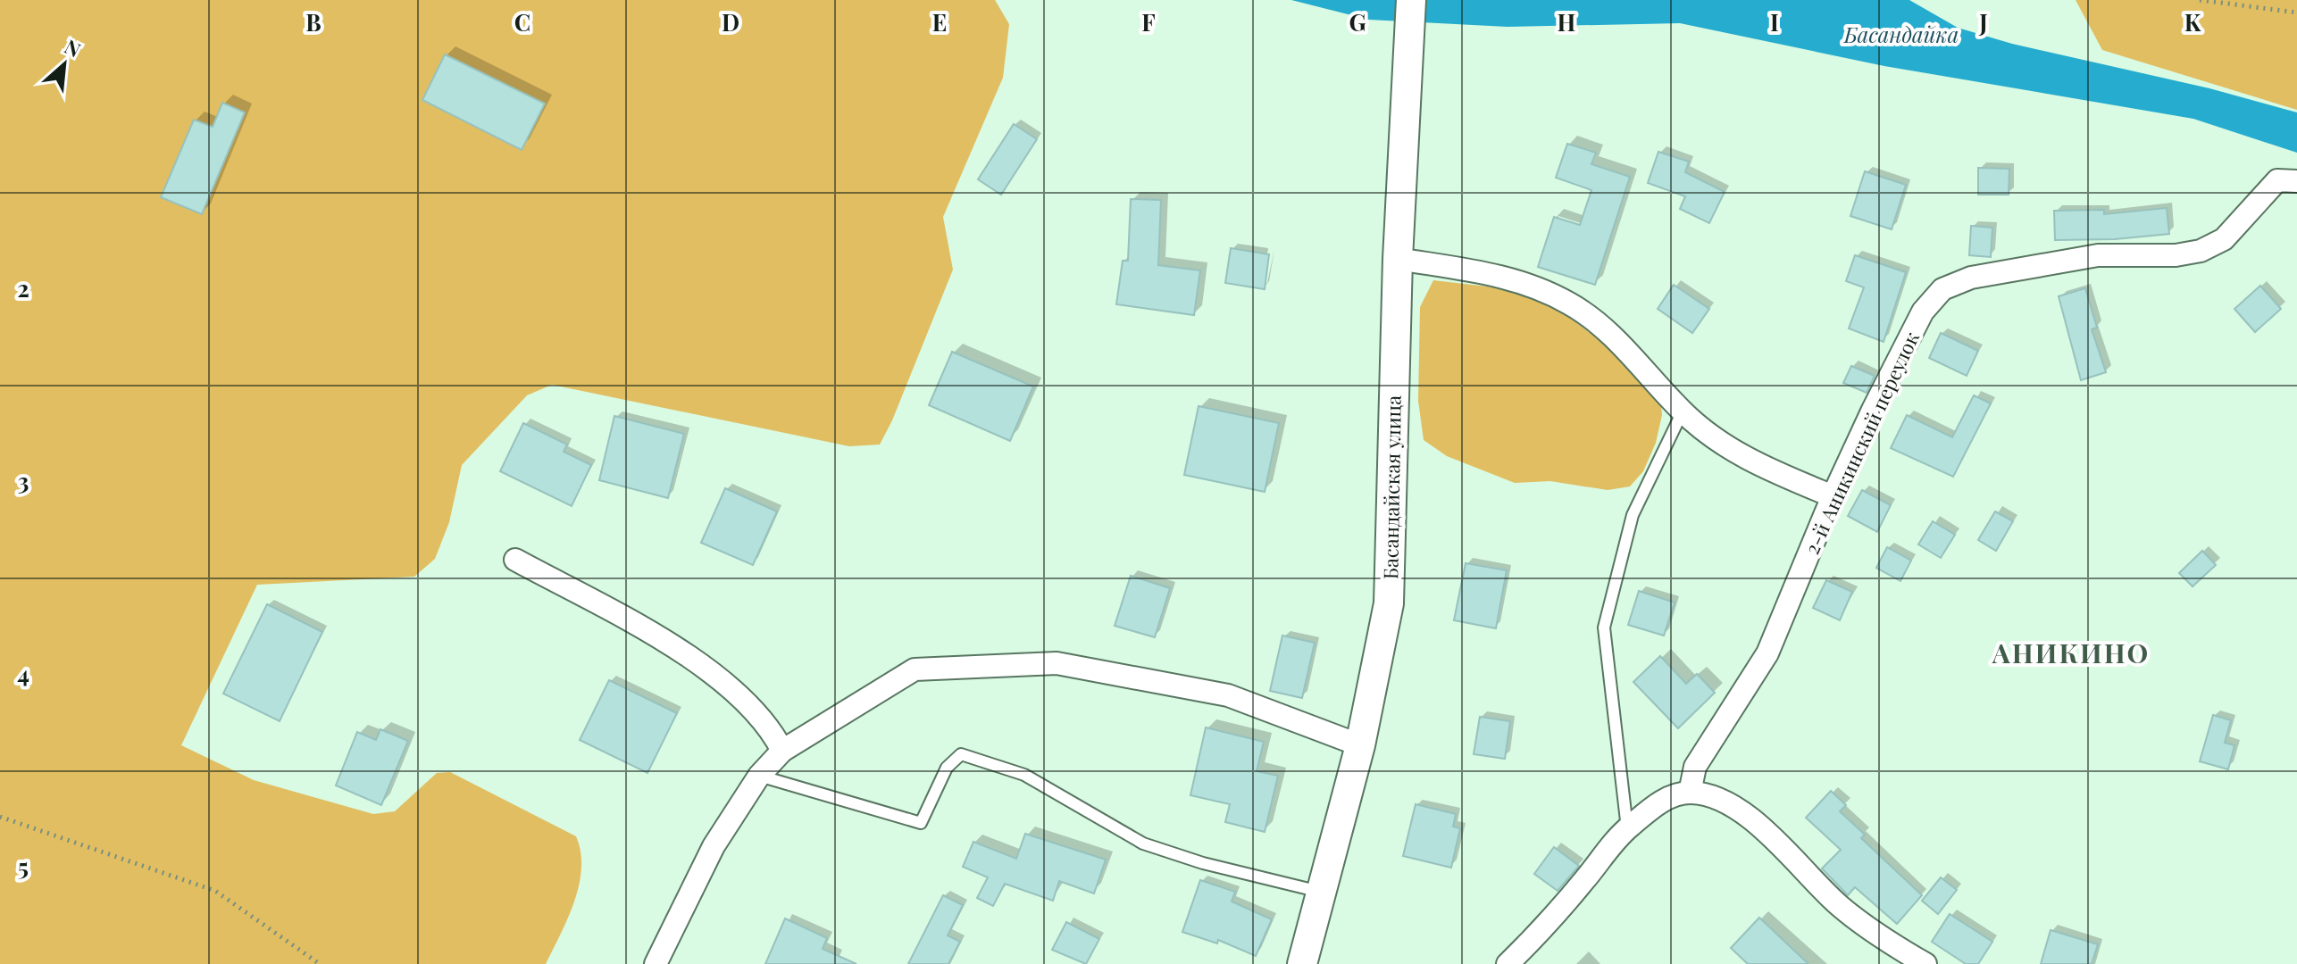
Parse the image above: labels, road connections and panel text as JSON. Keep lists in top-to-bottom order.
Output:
{
  "streets": {
    "street": ["2-й Аникинский переулок", "Басандайская улица"]
  },
  "districts": ["АНИКИНО"],
  "water": ["Басандайка"],
  "north": "top right",
  "grid": {
    "columns": [
      "B",
      "C",
      "D",
      "E",
      "F",
      "G",
      "H",
      "I",
      "J",
      "K"
    ],
    "rows": [
      "2",
      "3",
      "4",
      "5"
    ]
  }
}
